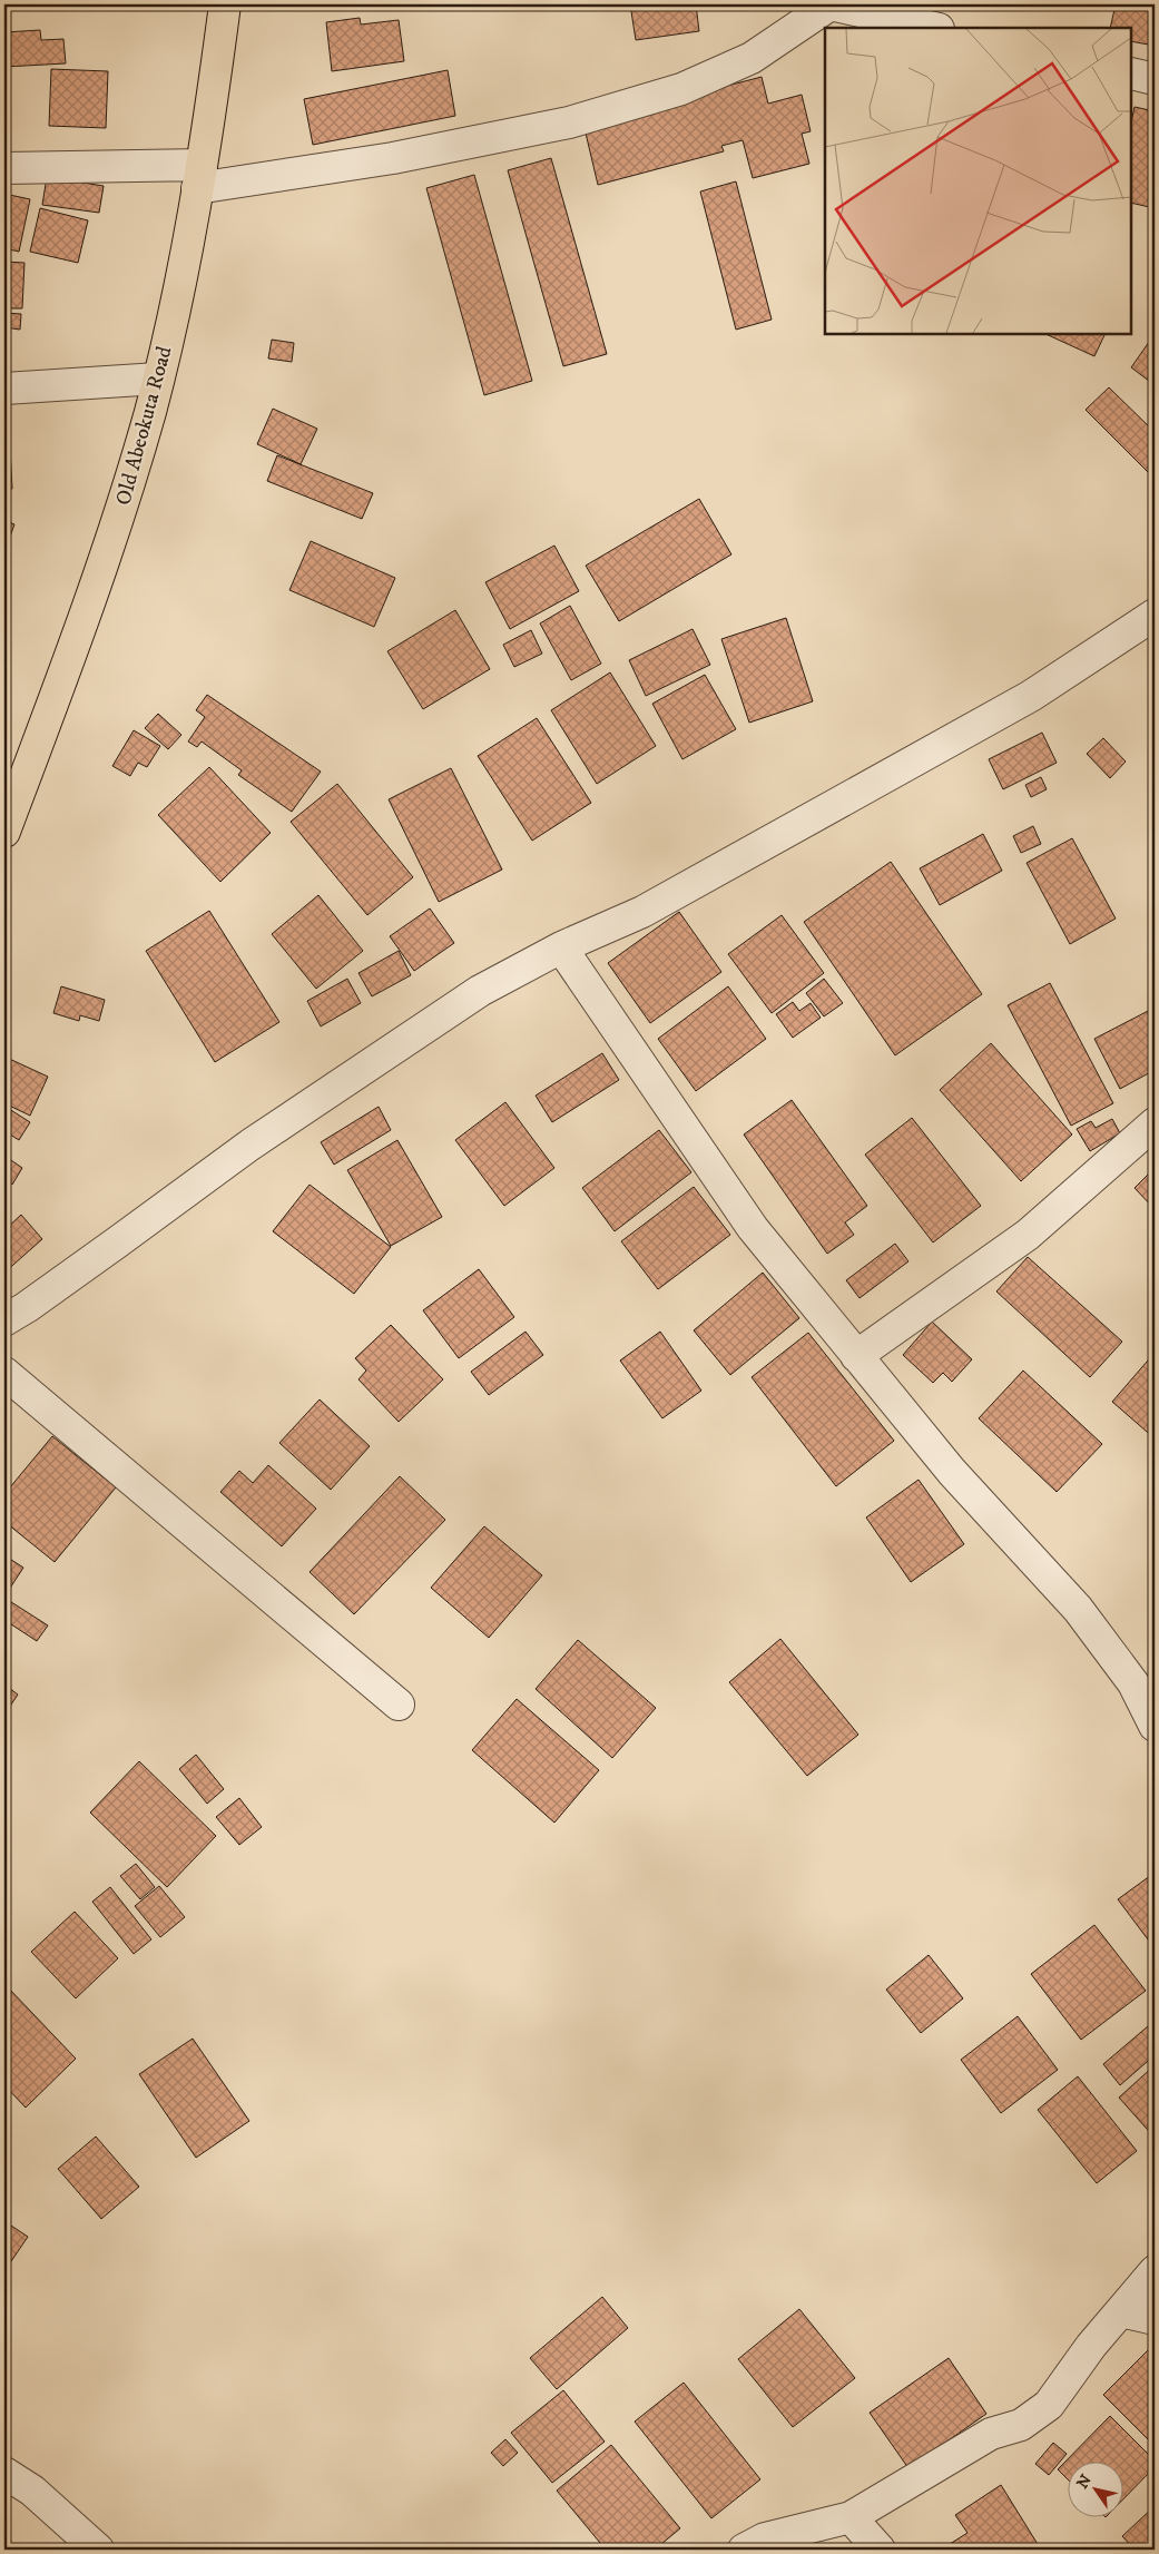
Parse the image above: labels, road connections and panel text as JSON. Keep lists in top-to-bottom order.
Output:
{
  "streets": {
    "highway": ["Old Abeokuta Road"]
  },
  "north": "top left"
}
